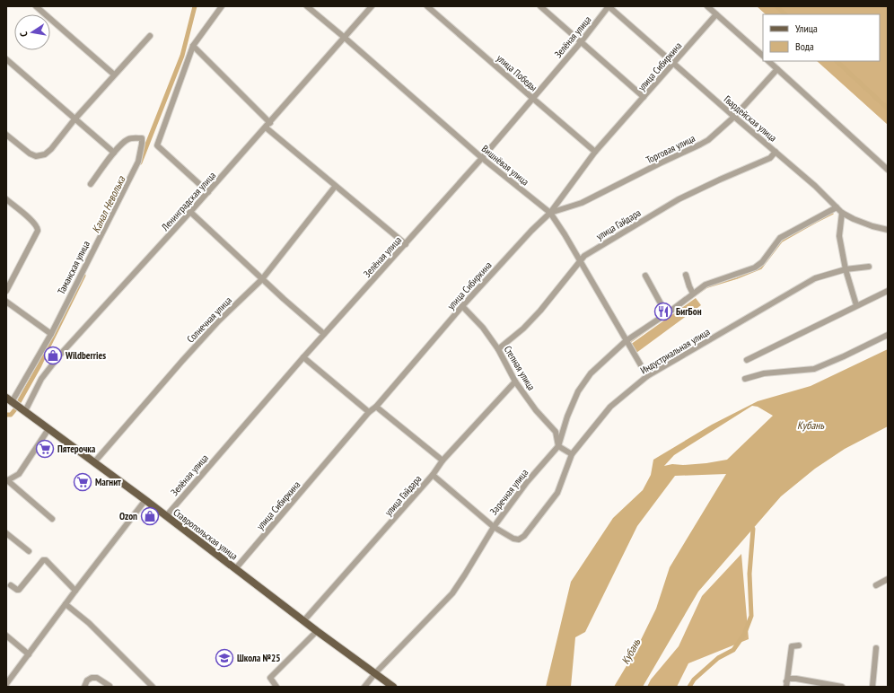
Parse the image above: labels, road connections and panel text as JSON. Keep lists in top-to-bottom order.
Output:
{
  "streets": {
    "main road": ["Ставропольская улица"],
    "street": [
      "Зелёная улица",
      "улица Сибиркина",
      "улица Победы",
      "Гвардейская улица",
      "Торговая улица",
      "Вишнёвая улица",
      "Ленинградская улица",
      "улица Гайдара",
      "Таманская улица",
      "Солнечная улица",
      "Индустриальная улица",
      "Степная улица",
      "Заречная улица"
    ]
  },
  "crossings": [
    ["Зелёная улица", "улица Победы"],
    ["Зелёная улица", "Гвардейская улица"],
    ["Зелёная улица", "Вишнёвая улица"],
    ["Зелёная улица", "Ставропольская улица"],
    ["улица Сибиркина", "улица Победы"],
    ["улица Сибиркина", "Гвардейская улица"],
    ["улица Сибиркина", "Торговая улица"],
    ["улица Сибиркина", "Вишнёвая улица"],
    ["улица Сибиркина", "Степная улица"],
    ["улица Сибиркина", "Ставропольская улица"],
    ["Гвардейская улица", "Торговая улица"],
    ["Гвардейская улица", "улица Гайдара"],
    ["Гвардейская улица", "Заречная улица"],
    ["Торговая улица", "Вишнёвая улица"],
    ["Вишнёвая улица", "Ленинградская улица"],
    ["Вишнёвая улица", "улица Гайдара"],
    ["Вишнёвая улица", "Индустриальная улица"],
    ["Вишнёвая улица", "Заречная улица"],
    ["Ленинградская улица", "Ставропольская улица"],
    ["улица Гайдара", "Степная улица"],
    ["улица Гайдара", "Ставропольская улица"],
    ["Таманская улица", "Ставропольская улица"],
    ["Солнечная улица", "Ставропольская улица"],
    ["Индустриальная улица", "Заречная улица"],
    ["Степная улица", "Заречная улица"],
    ["Заречная улица", "Ставропольская улица"]
  ],
  "water": ["Канал Неволька", "Кубань"],
  "places": {
    "restaurant": ["БигБон"],
    "shop": ["Wildberries", "Ozon"],
    "supermarket": ["Пятерочка", "Магнит"],
    "school or university": ["Школа №25"]
  },
  "legend": ["Улица", "Вода"],
  "north": "left"
}
